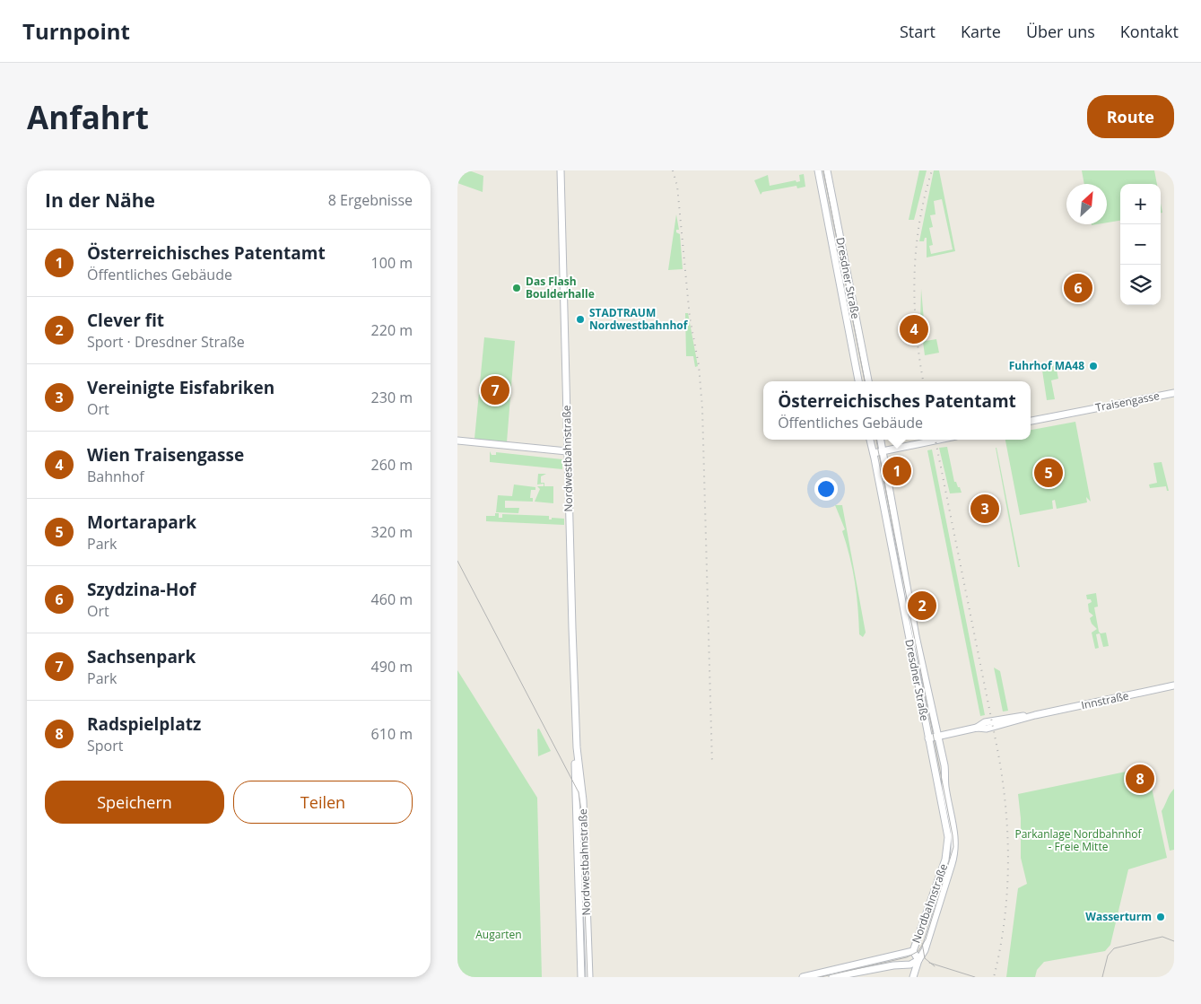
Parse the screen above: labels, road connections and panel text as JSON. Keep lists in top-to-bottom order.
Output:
{
  "streets": {
    "main road": [
      "Dresdner Straße",
      "Traisengasse",
      "Nordwestbahnstraße",
      "Innstraße",
      "Nordbahnstraße"
    ]
  },
  "crossings": [
    ["Dresdner Straße", "Innstraße"],
    ["Dresdner Straße", "Nordbahnstraße"]
  ],
  "parks": ["Parkanlage Nordbahnhof - Freie Mitte", "Augarten"],
  "places": [
    "Das Flash Boulderhalle",
    "STADTRAUM Nordwestbahnhof",
    "Fuhrhof MA48",
    "Wasserturm"
  ],
  "north": "top right",
  "page": {
    "header": "Turnpoint",
    "nav": [
      "Start",
      "Karte",
      "Über uns",
      "Kontakt"
    ],
    "buttons": [
      "Route",
      ["Speichern", "Teilen"]
    ],
    "title": "Anfahrt",
    "heading": ["In der Nähe", "8 Ergebnisse"],
    "map_buttons": ["+", "−"],
    "list": [
      {
        "mark": "1",
        "name": "Österreichisches Patentamt",
        "note": "Öffentliches Gebäude",
        "value": "100 m"
      },
      {
        "mark": "2",
        "name": "Clever fit",
        "note": "Sport · Dresdner Straße",
        "value": "220 m"
      },
      {
        "mark": "3",
        "name": "Vereinigte Eisfabriken",
        "note": "Ort",
        "value": "230 m"
      },
      {
        "mark": "4",
        "name": "Wien Traisengasse",
        "note": "Bahnhof",
        "value": "260 m"
      },
      {
        "mark": "5",
        "name": "Mortarapark",
        "note": "Park",
        "value": "320 m"
      },
      {
        "mark": "6",
        "name": "Szydzina-Hof",
        "note": "Ort",
        "value": "460 m"
      },
      {
        "mark": "7",
        "name": "Sachsenpark",
        "note": "Park",
        "value": "490 m"
      },
      {
        "mark": "8",
        "name": "Radspielplatz",
        "note": "Sport",
        "value": "610 m"
      }
    ],
    "pins": [
      "6",
      "4",
      "7",
      "1",
      "5",
      "3",
      "2",
      "8"
    ],
    "popup": ["Österreichisches Patentamt", "Öffentliches Gebäude"]
  }
}
